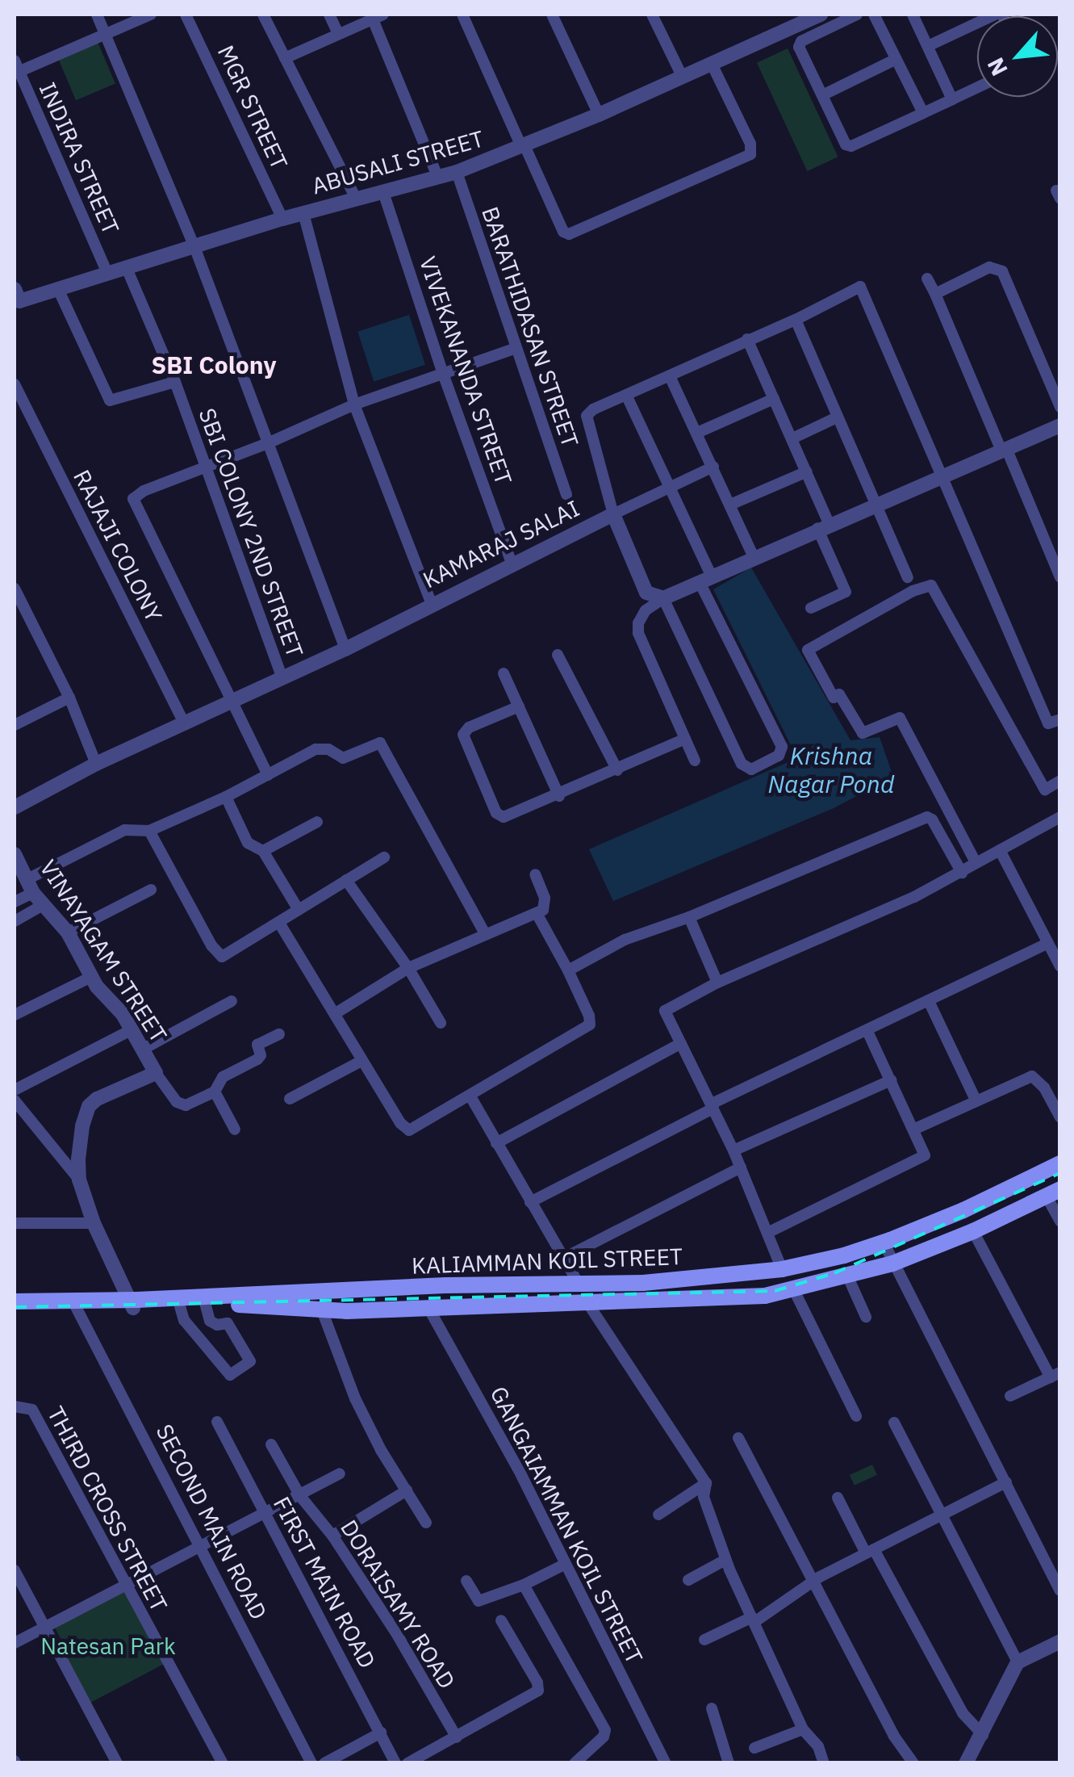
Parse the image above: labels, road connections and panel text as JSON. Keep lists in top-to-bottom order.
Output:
{
  "streets": {
    "main road": ["KALIAMMAN KOIL STREET"],
    "street": [
      "MGR STREET",
      "INDIRA STREET",
      "ABUSALI STREET",
      "BARATHIDASAN STREET",
      "VIVEKANANDA STREET",
      "SBI COLONY 2ND STREET",
      "KAMARAJ SALAI",
      "RAJAJI COLONY",
      "VINAYAGAM STREET",
      "THIRD CROSS STREET",
      "SECOND MAIN ROAD",
      "GANGAIAMMAN KOIL STREET",
      "FIRST MAIN ROAD",
      "DORAISAMY ROAD"
    ]
  },
  "crossings": [
    ["MGR STREET", "ABUSALI STREET"],
    ["INDIRA STREET", "ABUSALI STREET"],
    ["ABUSALI STREET", "BARATHIDASAN STREET"],
    ["ABUSALI STREET", "VIVEKANANDA STREET"],
    ["ABUSALI STREET", "SBI COLONY 2ND STREET"],
    ["VIVEKANANDA STREET", "KAMARAJ SALAI"],
    ["SBI COLONY 2ND STREET", "KAMARAJ SALAI"],
    ["KAMARAJ SALAI", "RAJAJI COLONY"],
    ["VINAYAGAM STREET", "KALIAMMAN KOIL STREET"],
    ["KALIAMMAN KOIL STREET", "SECOND MAIN ROAD"],
    ["KALIAMMAN KOIL STREET", "GANGAIAMMAN KOIL STREET"]
  ],
  "districts": ["SBI Colony"],
  "water": ["Krishna Nagar Pond"],
  "parks": ["Natesan Park"],
  "north": "bottom left"
}
